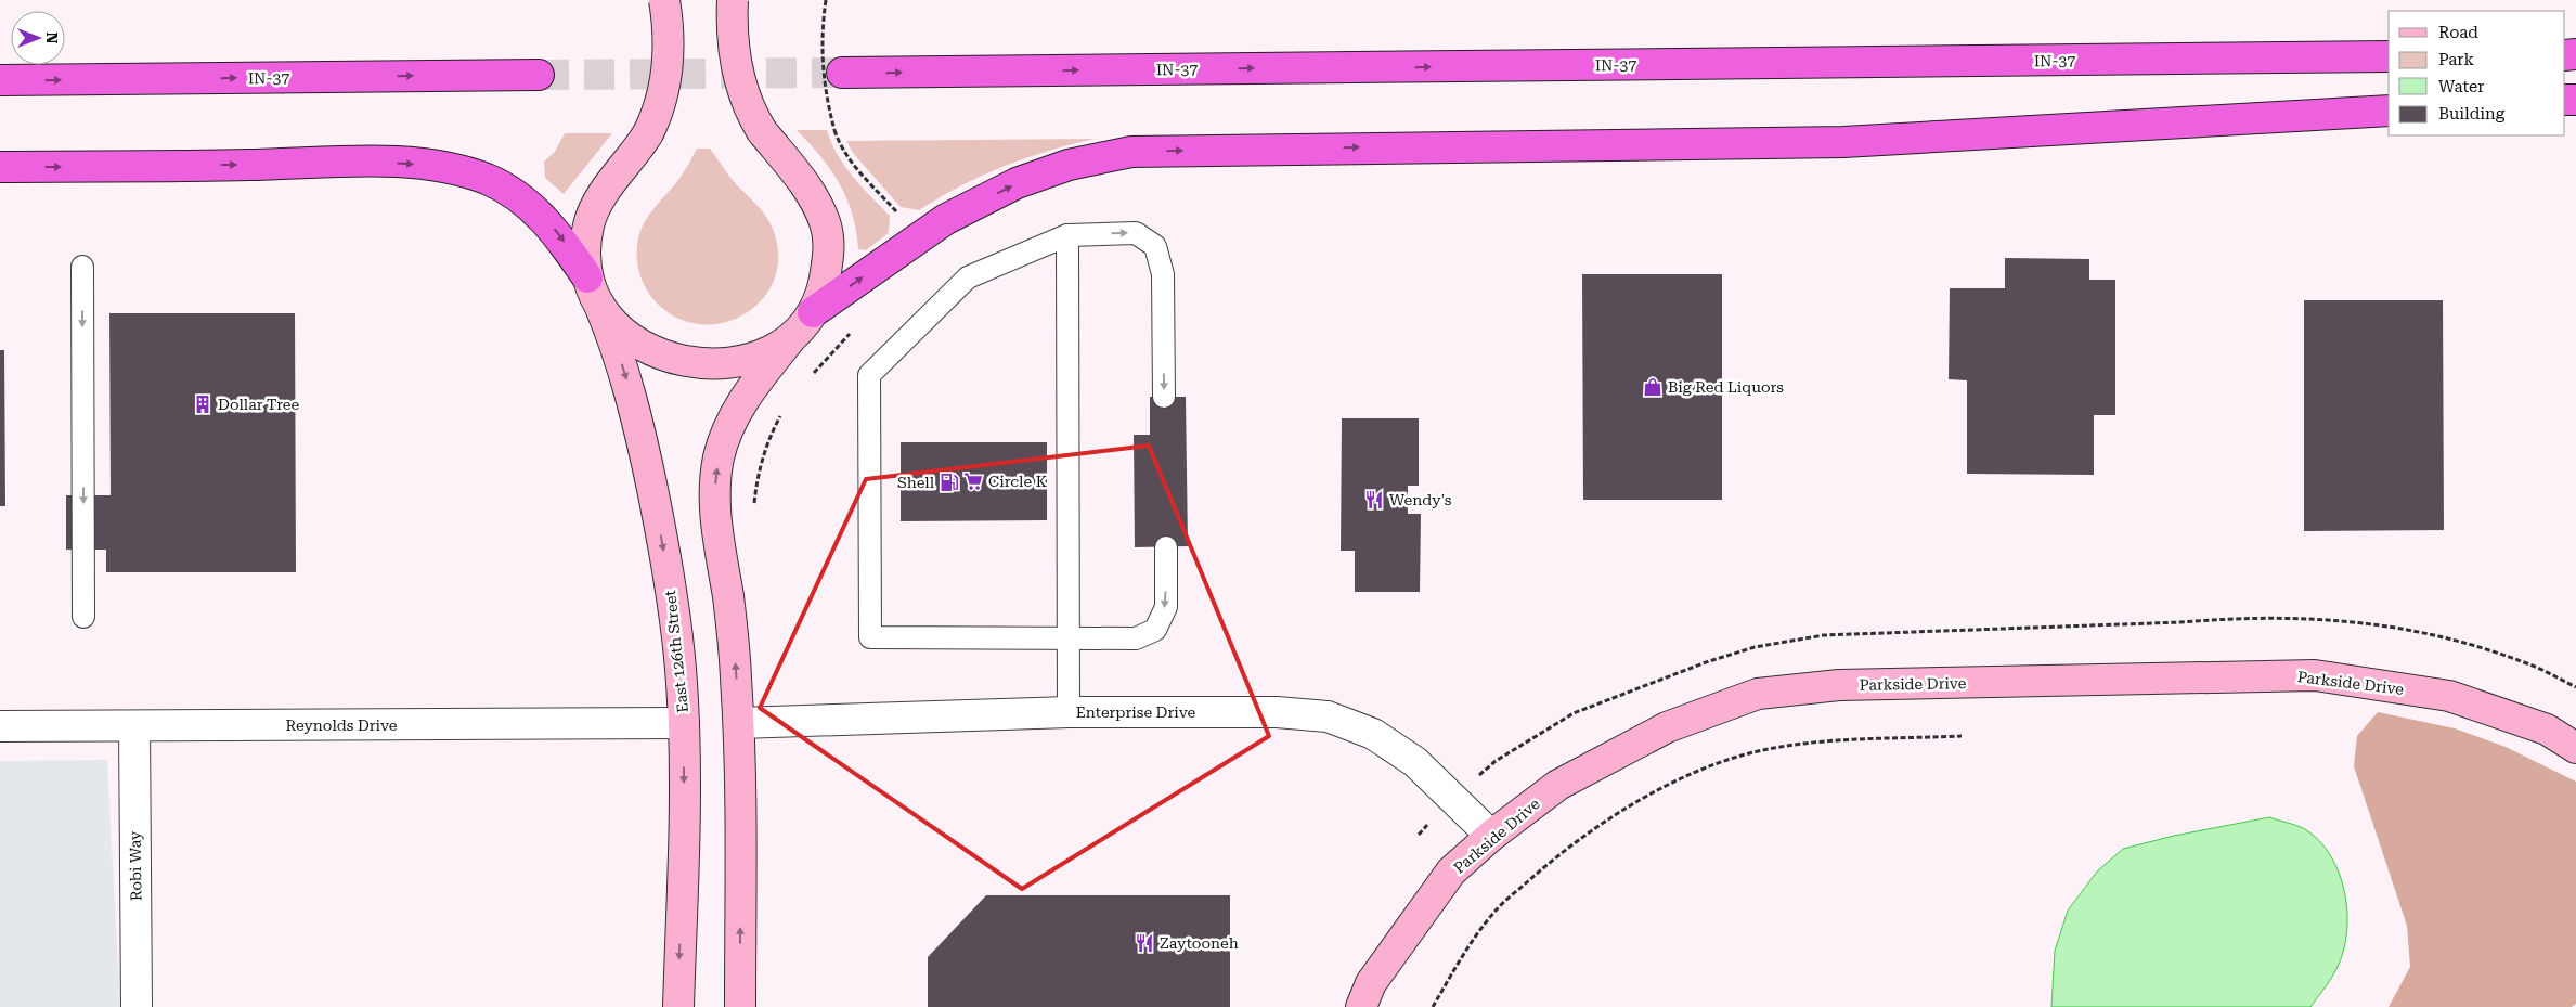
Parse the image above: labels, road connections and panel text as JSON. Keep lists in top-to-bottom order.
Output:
{
  "streets": {
    "highway": ["IN-37"],
    "main road": ["East 126th Street", "Parkside Drive"],
    "street": ["Enterprise Drive", "Reynolds Drive", "Robi Way"]
  },
  "crossings": [
    ["East 126th Street", "Reynolds Drive"],
    ["Parkside Drive", "Enterprise Drive"],
    ["Reynolds Drive", "Robi Way"]
  ],
  "places": {
    "shop": ["Big Red Liquors"],
    "building": ["Dollar Tree"],
    "supermarket": ["Circle K"],
    "fuel station": ["Shell"],
    "restaurant": ["Wendy's", "Zaytooneh"]
  },
  "legend": [
    "Road",
    "Park",
    "Water",
    "Building"
  ],
  "north": "right"
}
